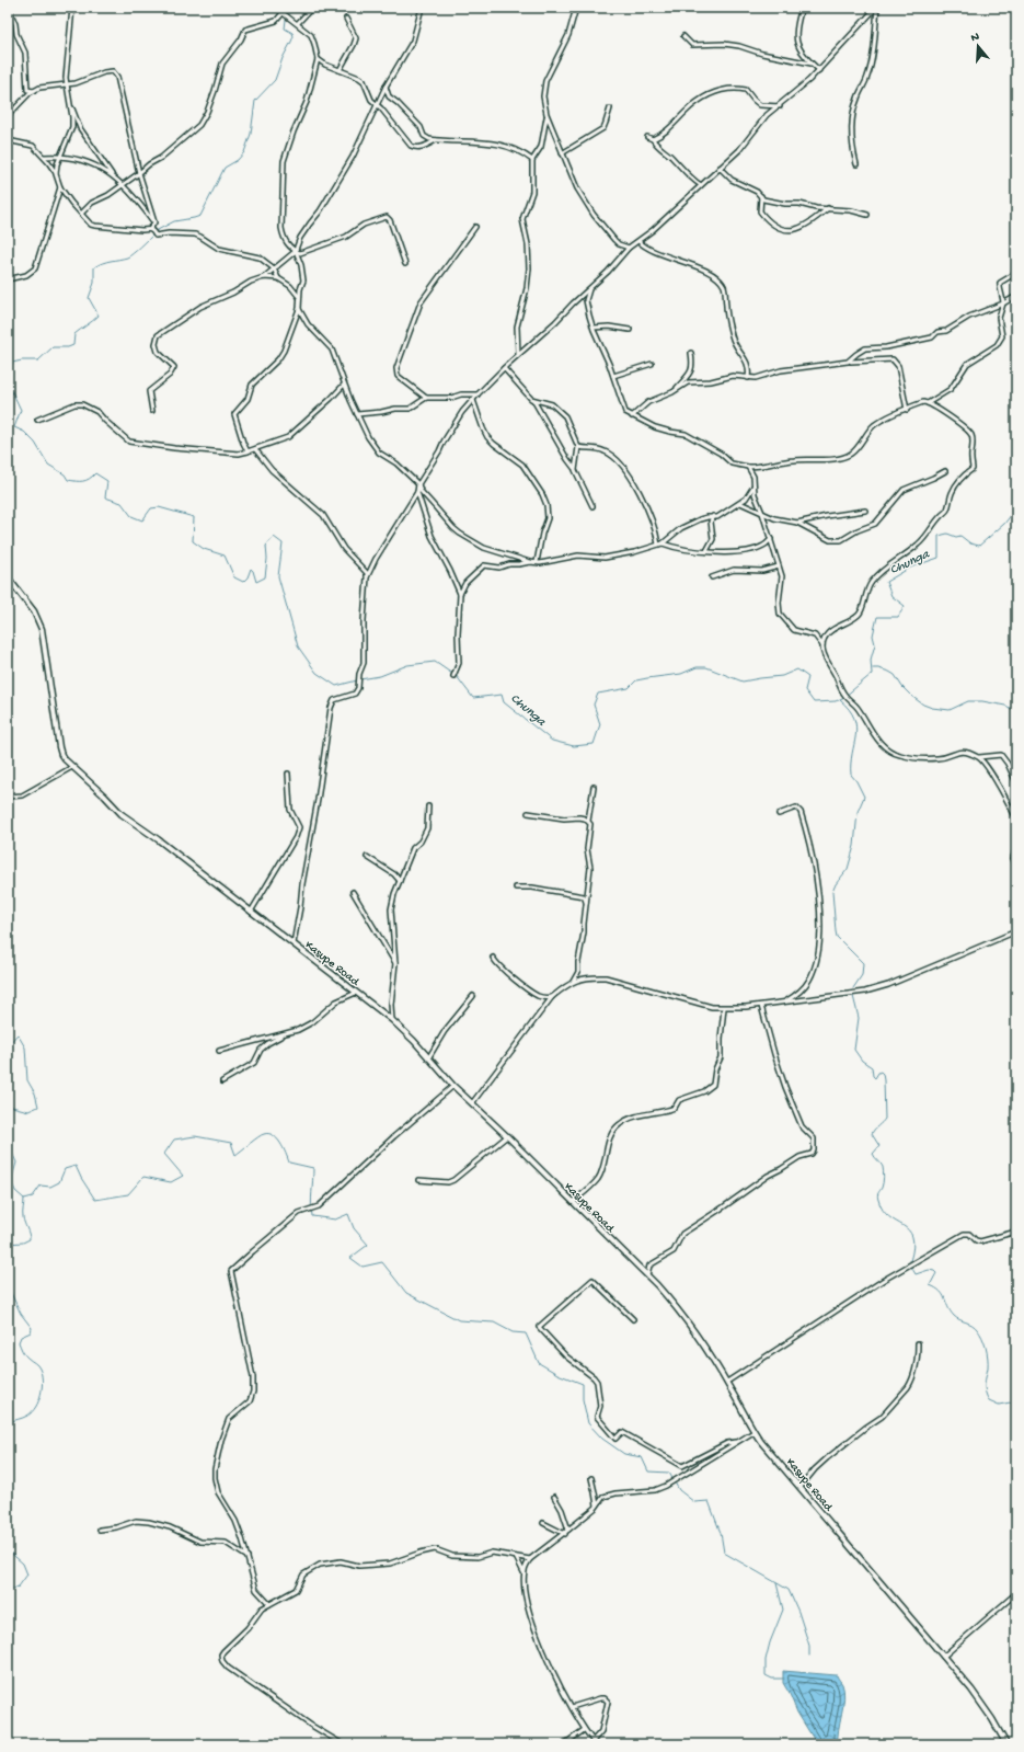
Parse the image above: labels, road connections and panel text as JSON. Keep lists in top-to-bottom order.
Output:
{
  "streets": {
    "street": ["Kasupe Road"]
  },
  "water": ["Chunga"],
  "north": "top"
}
